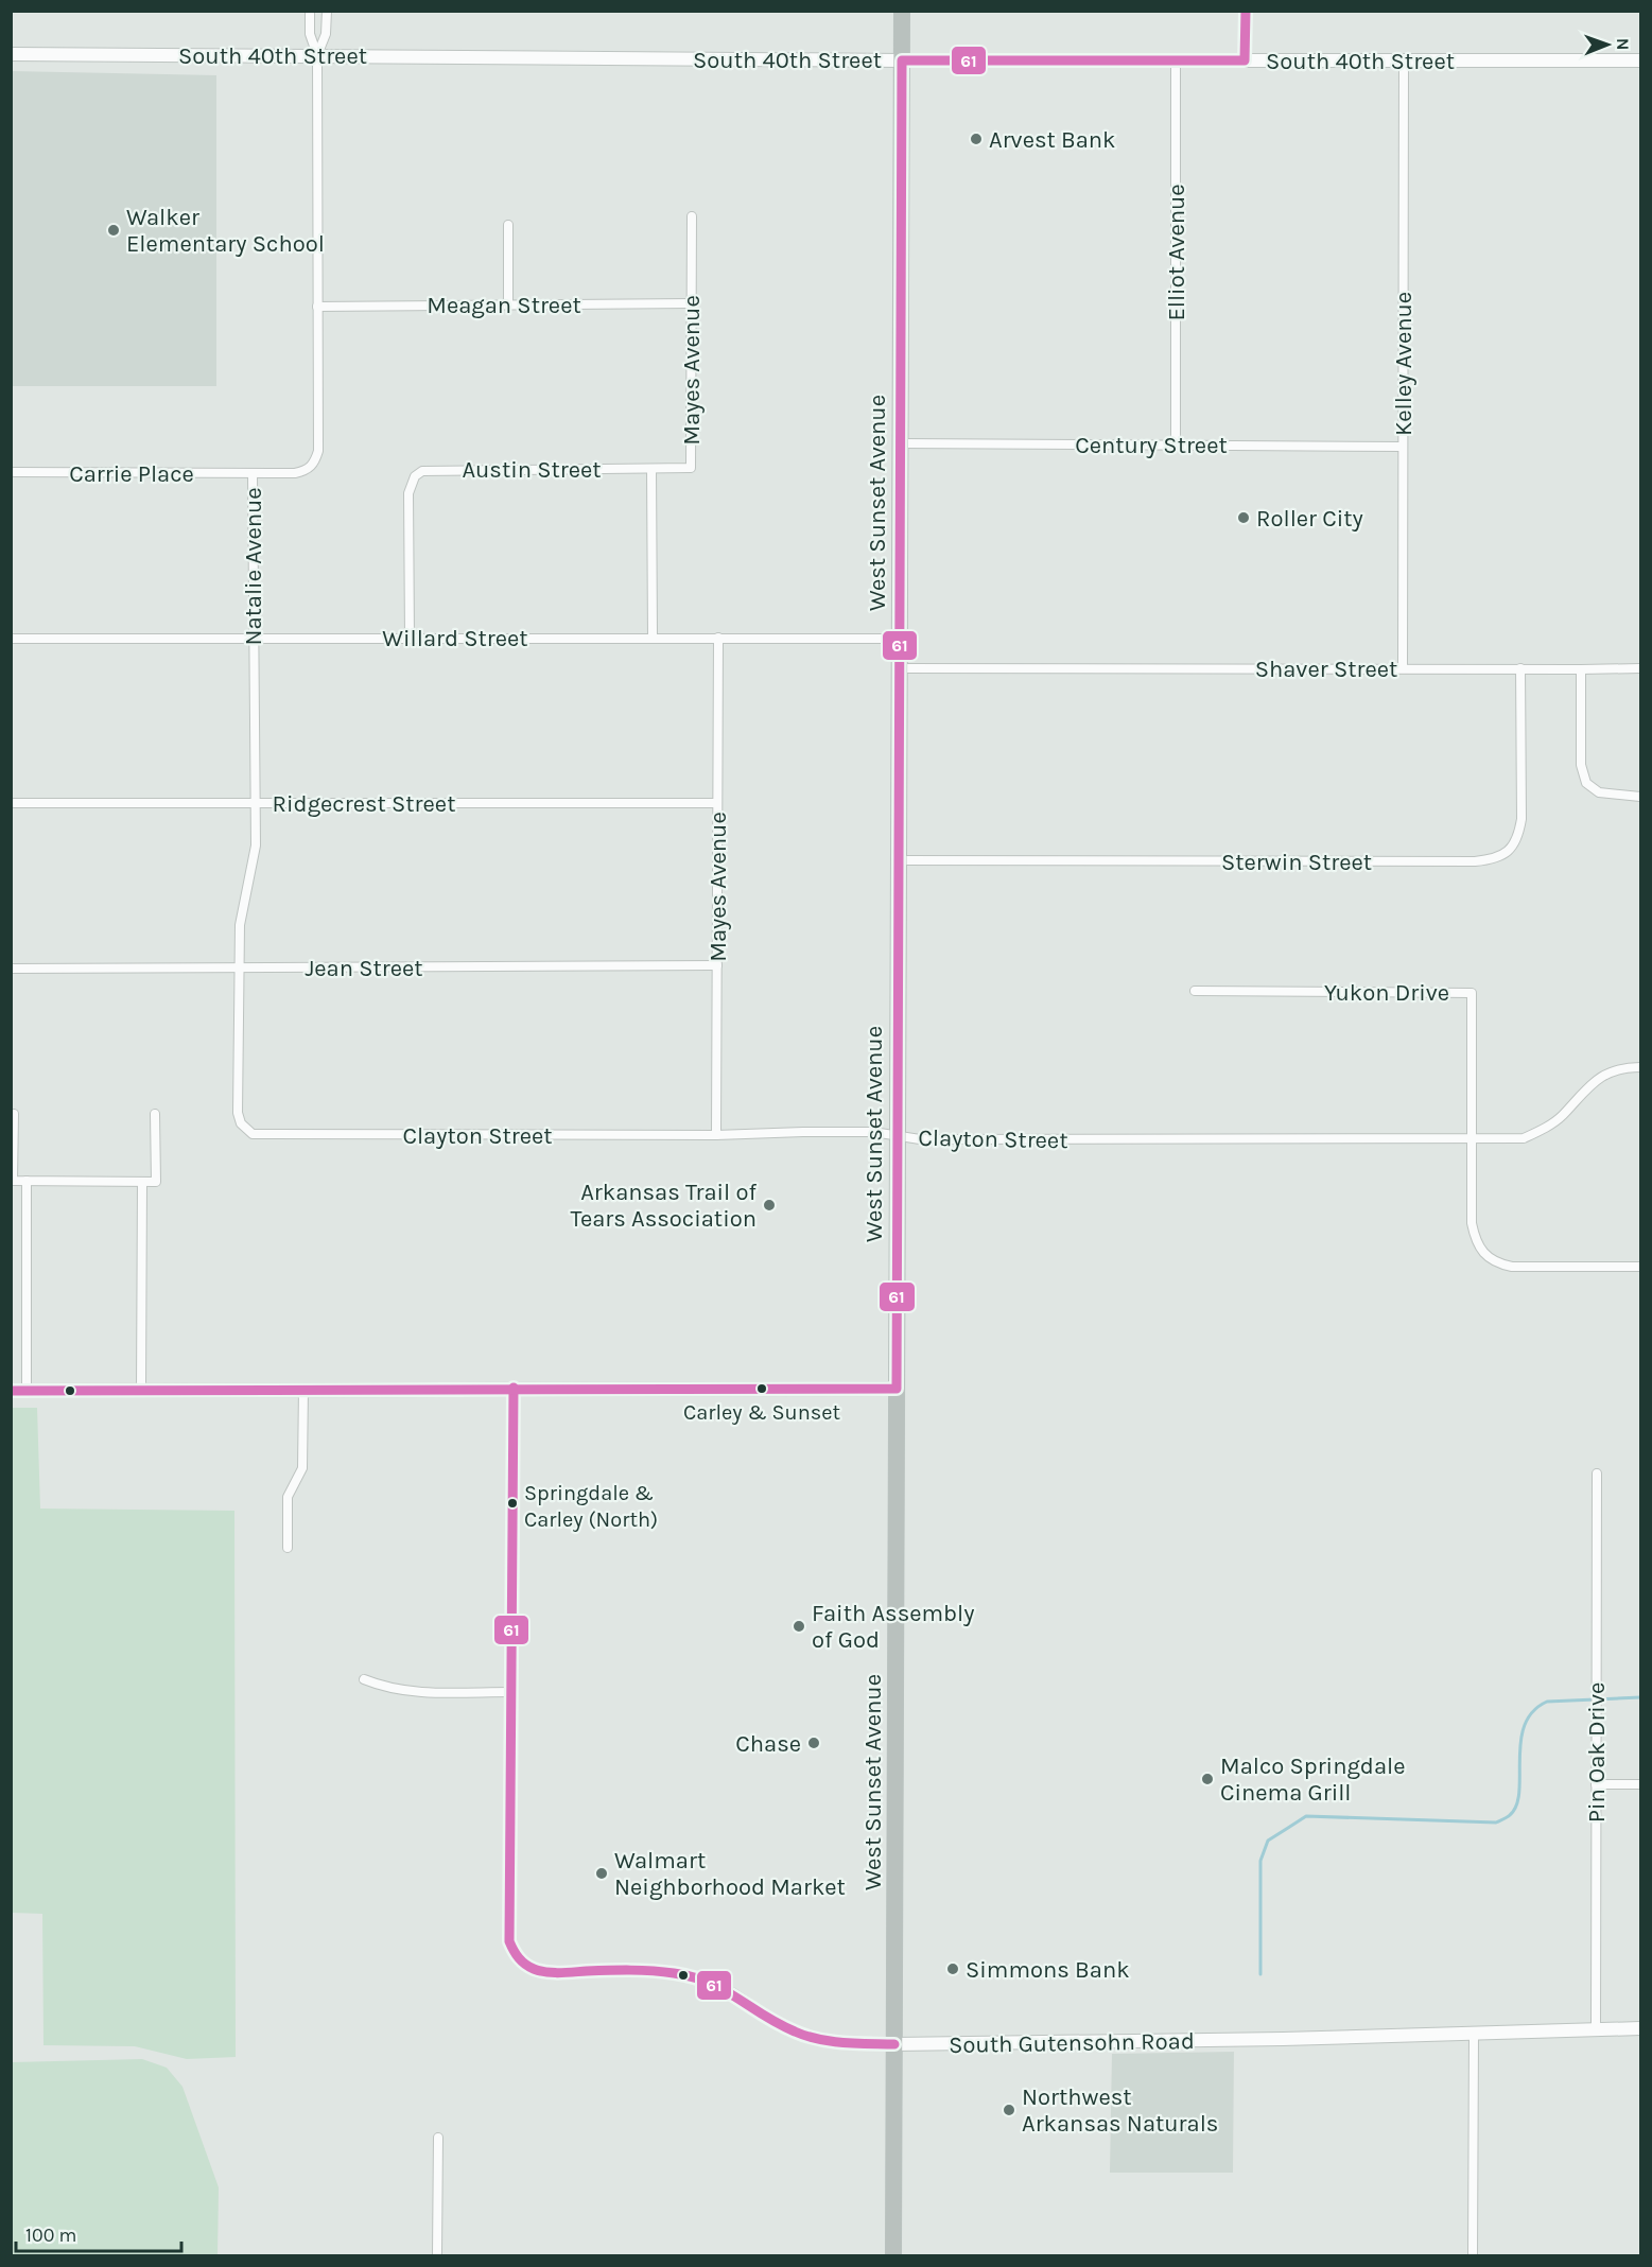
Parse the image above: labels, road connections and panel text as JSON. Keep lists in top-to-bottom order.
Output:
{
  "streets": {
    "highway": ["West Sunset Avenue"],
    "street": [
      "South 40th Street",
      "Elliot Avenue",
      "Meagan Street",
      "Kelley Avenue",
      "Mayes Avenue",
      "Century Street",
      "Austin Street",
      "Carrie Place",
      "Natalie Avenue",
      "Willard Street",
      "Shaver Street",
      "Ridgecrest Street",
      "Sterwin Street",
      "Jean Street",
      "Yukon Drive",
      "Clayton Street",
      "Pin Oak Drive",
      "South Gutensohn Road"
    ]
  },
  "crossings": [
    ["South 40th Street", "Elliot Avenue"],
    ["South 40th Street", "Kelley Avenue"],
    ["South 40th Street", "West Sunset Avenue"],
    ["South 40th Street", "Natalie Avenue"],
    ["Elliot Avenue", "Century Street"],
    ["Meagan Street", "Mayes Avenue"],
    ["Meagan Street", "Natalie Avenue"],
    ["Kelley Avenue", "Century Street"],
    ["Kelley Avenue", "Shaver Street"],
    ["Mayes Avenue", "Austin Street"],
    ["Mayes Avenue", "Willard Street"],
    ["Mayes Avenue", "Ridgecrest Street"],
    ["Mayes Avenue", "Jean Street"],
    ["Mayes Avenue", "Clayton Street"],
    ["Century Street", "West Sunset Avenue"],
    ["Austin Street", "Willard Street"],
    ["Carrie Place", "Natalie Avenue"],
    ["West Sunset Avenue", "Willard Street"],
    ["West Sunset Avenue", "Shaver Street"],
    ["West Sunset Avenue", "Sterwin Street"],
    ["West Sunset Avenue", "Clayton Street"],
    ["West Sunset Avenue", "South Gutensohn Road"],
    ["Natalie Avenue", "Willard Street"],
    ["Natalie Avenue", "Ridgecrest Street"],
    ["Natalie Avenue", "Jean Street"],
    ["Natalie Avenue", "Clayton Street"],
    ["Shaver Street", "Sterwin Street"],
    ["Yukon Drive", "Clayton Street"],
    ["Pin Oak Drive", "South Gutensohn Road"]
  ],
  "places": [
    "Arvest Bank",
    "Walker Elementary School",
    "Roller City",
    "Arkansas Trail of Tears Association",
    "Carley & Sunset",
    "Springdale & Carley (North)",
    "Faith Assembly of God",
    "Chase",
    "Malco Springdale Cinema Grill",
    "Walmart Neighborhood Market",
    "Simmons Bank",
    "Northwest Arkansas Naturals"
  ],
  "lines": ["transit line 61"],
  "scale_bar": "100 m",
  "north": "right"
}
